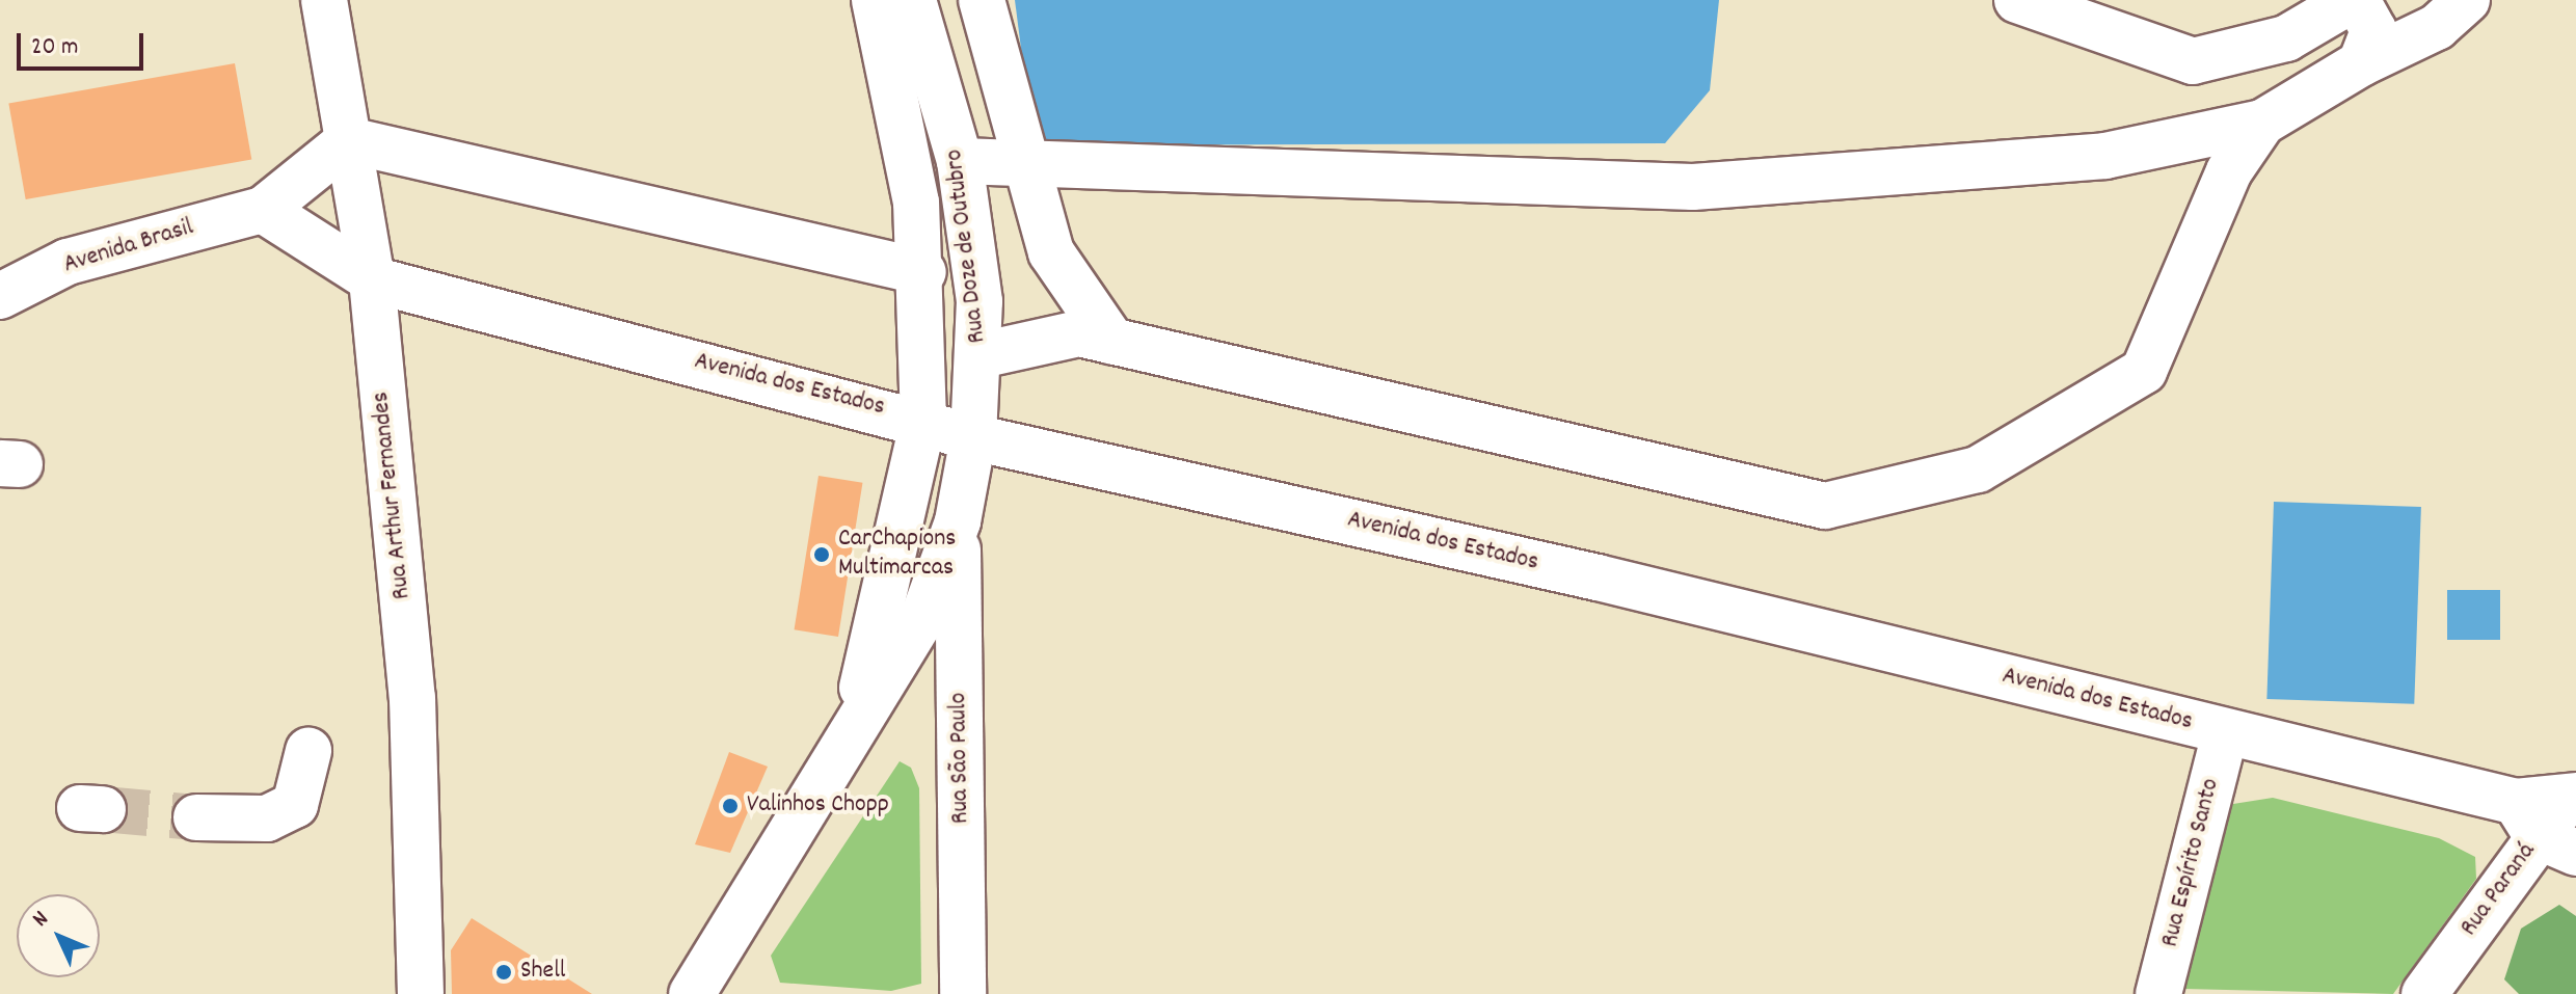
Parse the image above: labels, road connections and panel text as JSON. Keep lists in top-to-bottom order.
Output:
{
  "streets": {
    "main road": [
      "Rua Doze de Outubro",
      "Avenida Brasil",
      "Avenida dos Estados",
      "Rua Arthur Fernandes",
      "Rua São Paulo",
      "Rua Espírito Santo",
      "Rua Paraná"
    ]
  },
  "crossings": [
    ["Rua Doze de Outubro", "Avenida dos Estados"],
    ["Rua Doze de Outubro", "Rua São Paulo"],
    ["Avenida Brasil", "Rua Arthur Fernandes"],
    ["Avenida dos Estados", "Rua Arthur Fernandes"],
    ["Avenida dos Estados", "Rua Espírito Santo"],
    ["Avenida dos Estados", "Rua Paraná"]
  ],
  "places": ["CarChapions Multimarcas", "Valinhos Chopp", "Shell"],
  "scale_bar": "20 m",
  "north": "top left"
}
